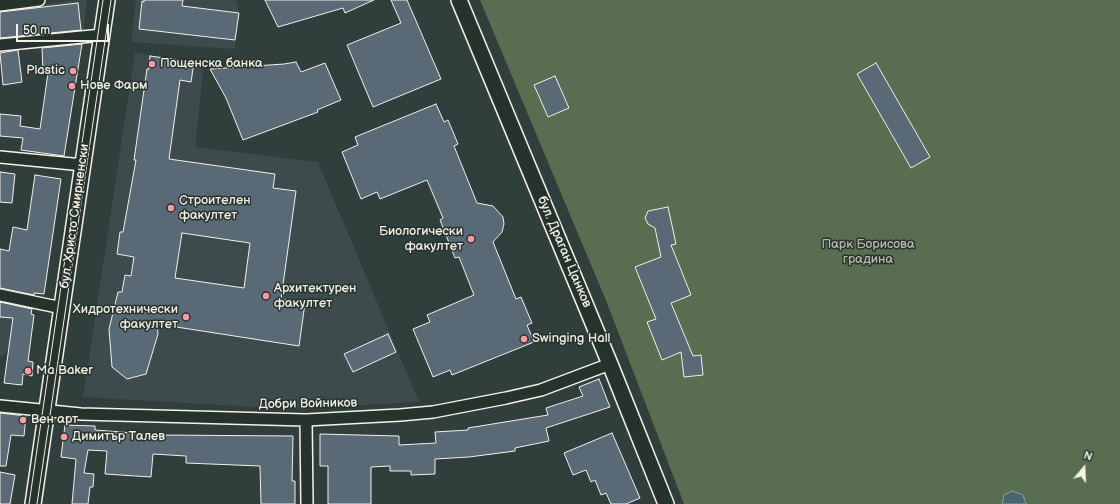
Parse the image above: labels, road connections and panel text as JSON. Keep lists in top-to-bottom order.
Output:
{
  "streets": {
    "street": ["бул. Христо Смирненски", "бул. Драган Цанков", "Добри Войников"]
  },
  "crossings": [
    ["бул. Христо Смирненски", "Добри Войников"],
    ["бул. Драган Цанков", "Добри Войников"]
  ],
  "parks": ["Парк Борисова градина"],
  "places": [
    "Пощенска банка",
    "Plastic",
    "Нове Фарм",
    "Строителен факултет",
    "Биологически факултет",
    "Архитектурен факултет",
    "Хидротехнически факултет",
    "Swinging Hall",
    "Ma Baker",
    "Вен арт",
    "Димитър Талев"
  ],
  "scale_bar": "50 m",
  "north": "top"
}
